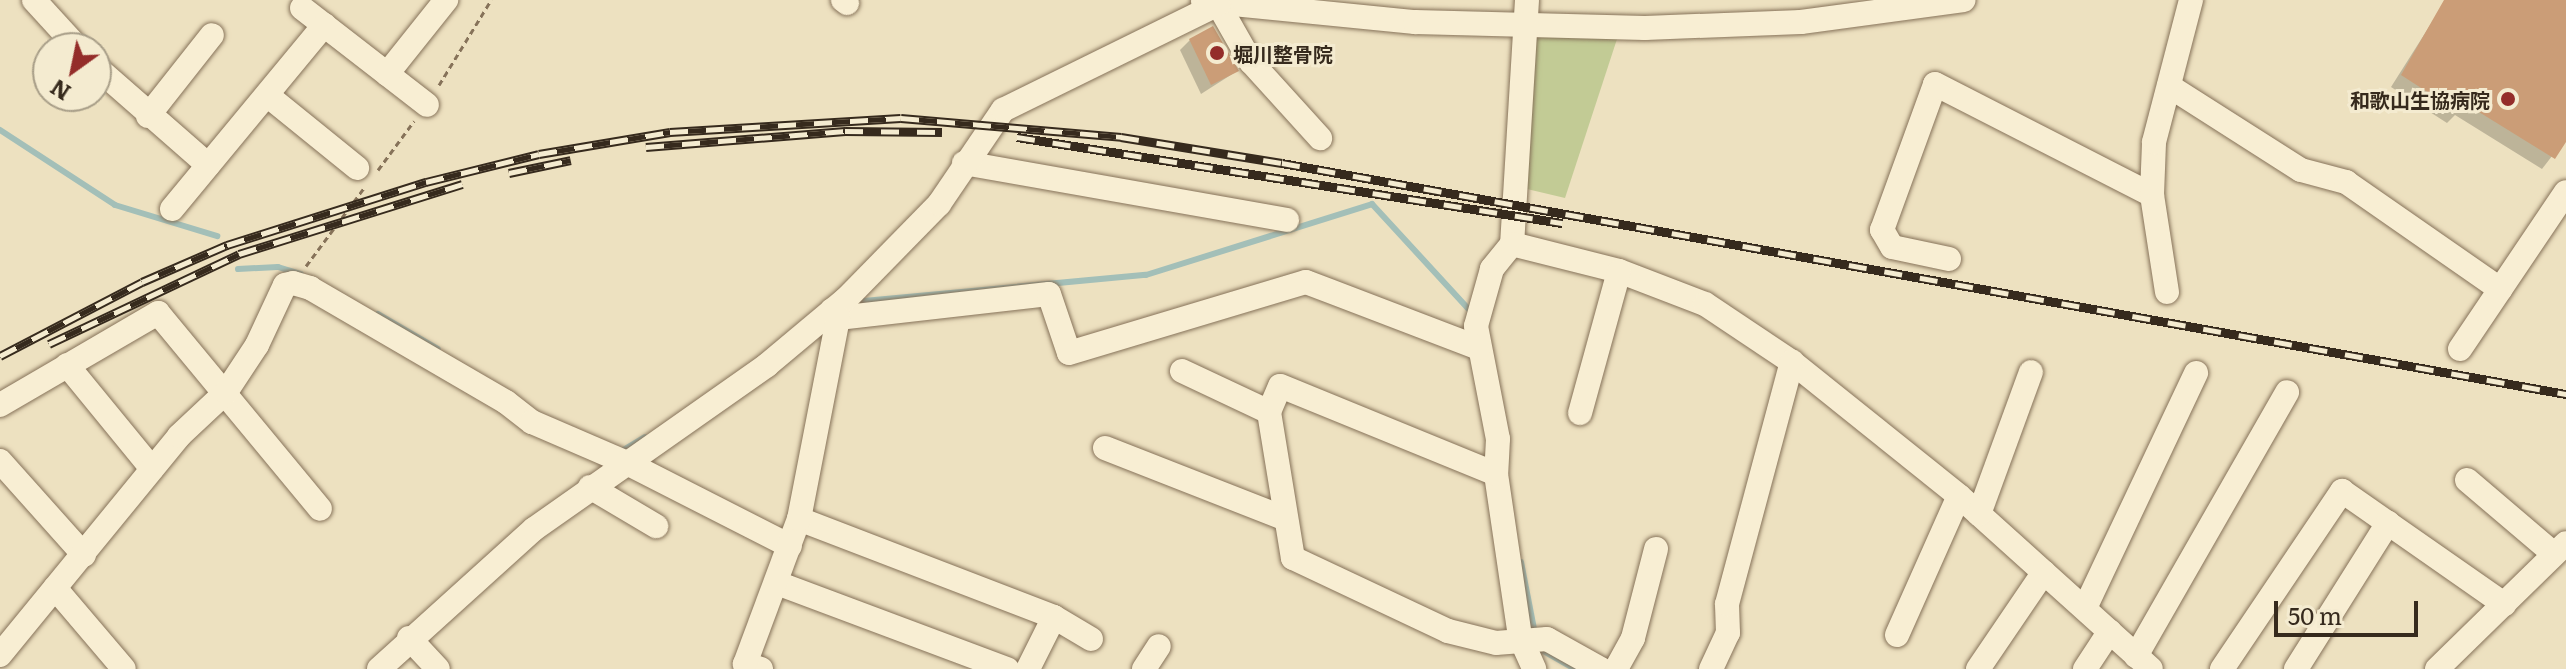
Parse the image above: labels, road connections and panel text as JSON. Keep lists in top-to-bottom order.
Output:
{
  "places": ["堀川整骨院", "和歌山生協病院"],
  "scale_bar": "50 m",
  "north": "bottom left"
}
